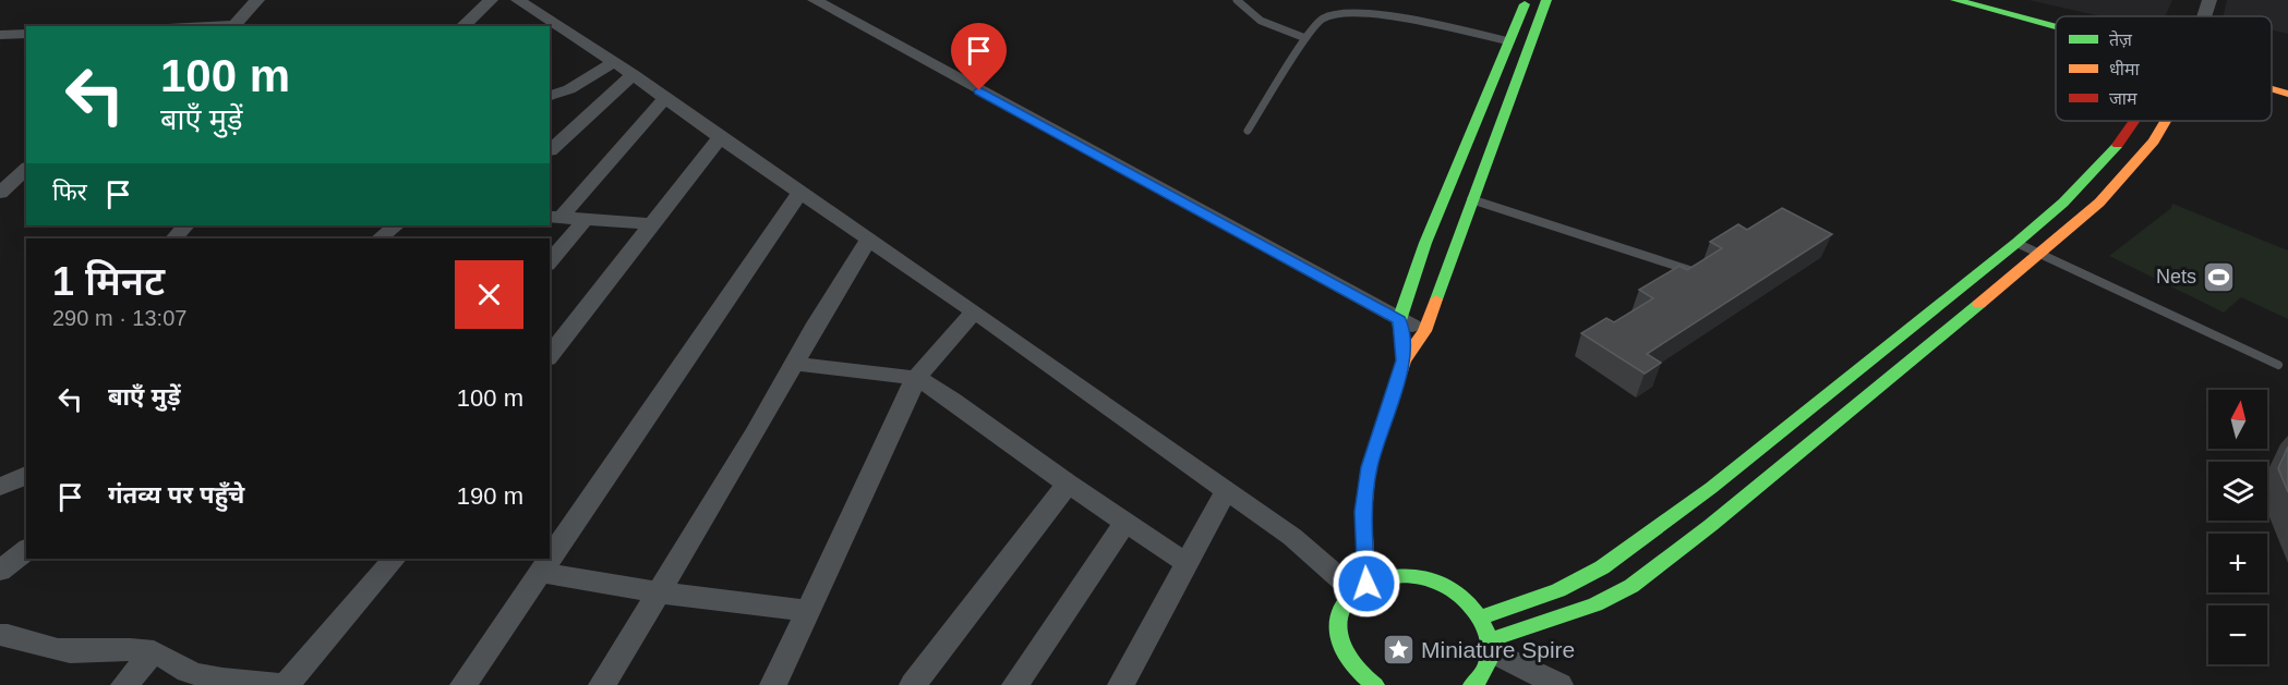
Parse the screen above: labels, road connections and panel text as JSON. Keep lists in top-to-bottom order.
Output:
{
  "places": {
    "sports": ["Nets"],
    "place": ["Miniature Spire"]
  },
  "legend": ["तेज़", "धीमा", "जाम"],
  "north": "top",
  "page": {
    "turn": ["100 m", "बाएँ मुड़ें"],
    "then": "फिर",
    "heading": ["1 मिनट", "290 m · 13:07"],
    "list": [
      {
        "name": "बाएँ मुड़ें",
        "value": "100 m"
      },
      {
        "name": "गंतव्य पर पहुँचे",
        "value": "190 m"
      }
    ],
    "map_buttons": ["+", "−"]
  }
}
